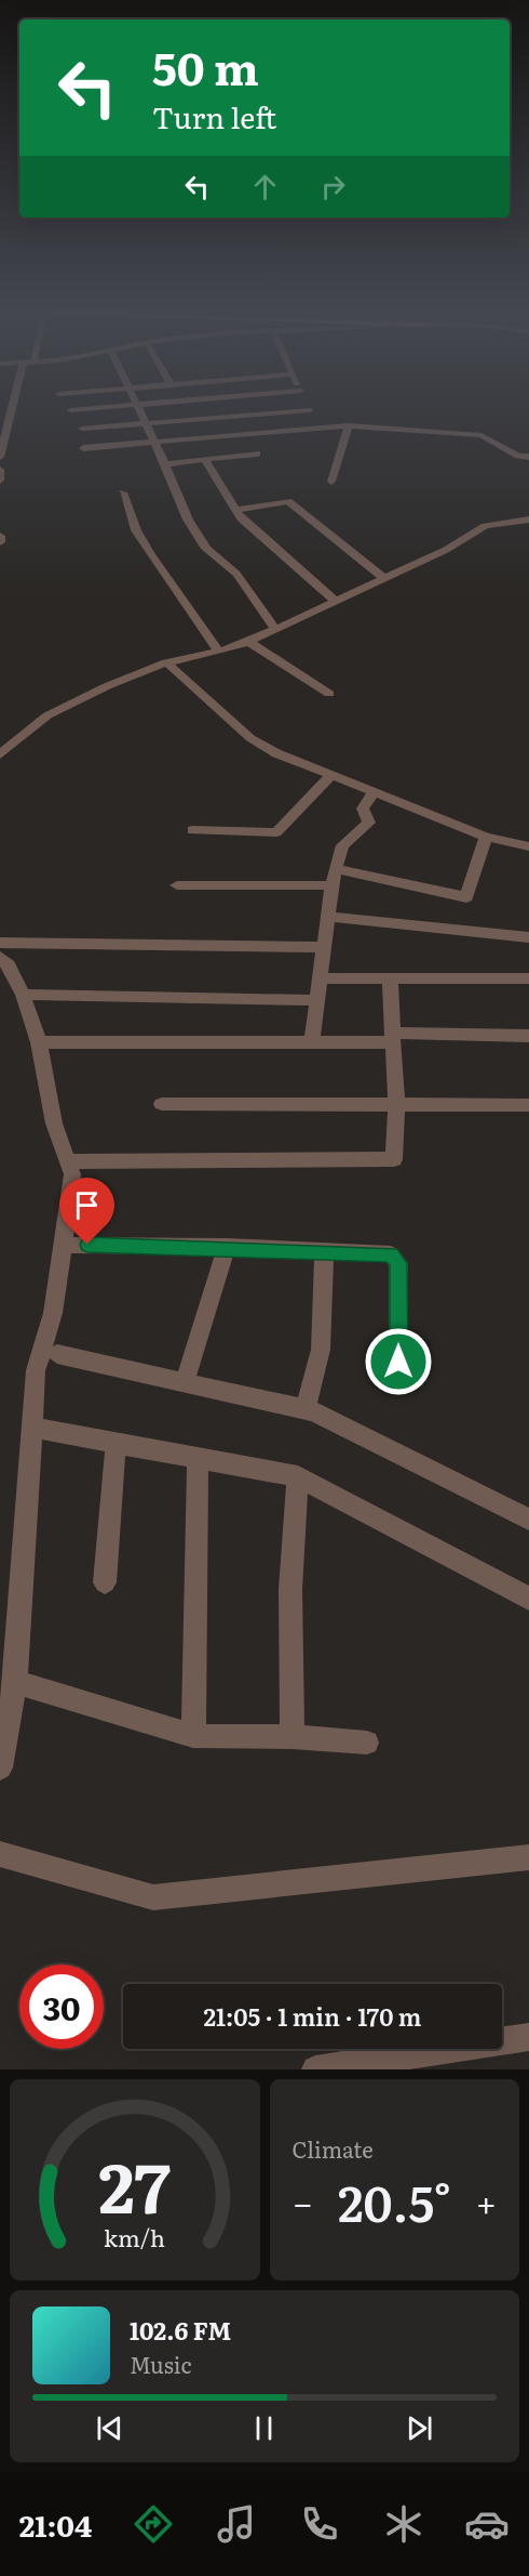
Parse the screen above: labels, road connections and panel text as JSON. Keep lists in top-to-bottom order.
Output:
{
  "page": {
    "turn": ["50 m", "Turn left"],
    "limit": "30",
    "trip": "21:05 · 1 min · 170 m",
    "tile": "Climate",
    "heat": ["−", "20.5°", "+"],
    "song": ["102.6 FM", "Music"],
    "tabs": "21:04",
    "gauge": ["27", "km/h"]
  }
}
